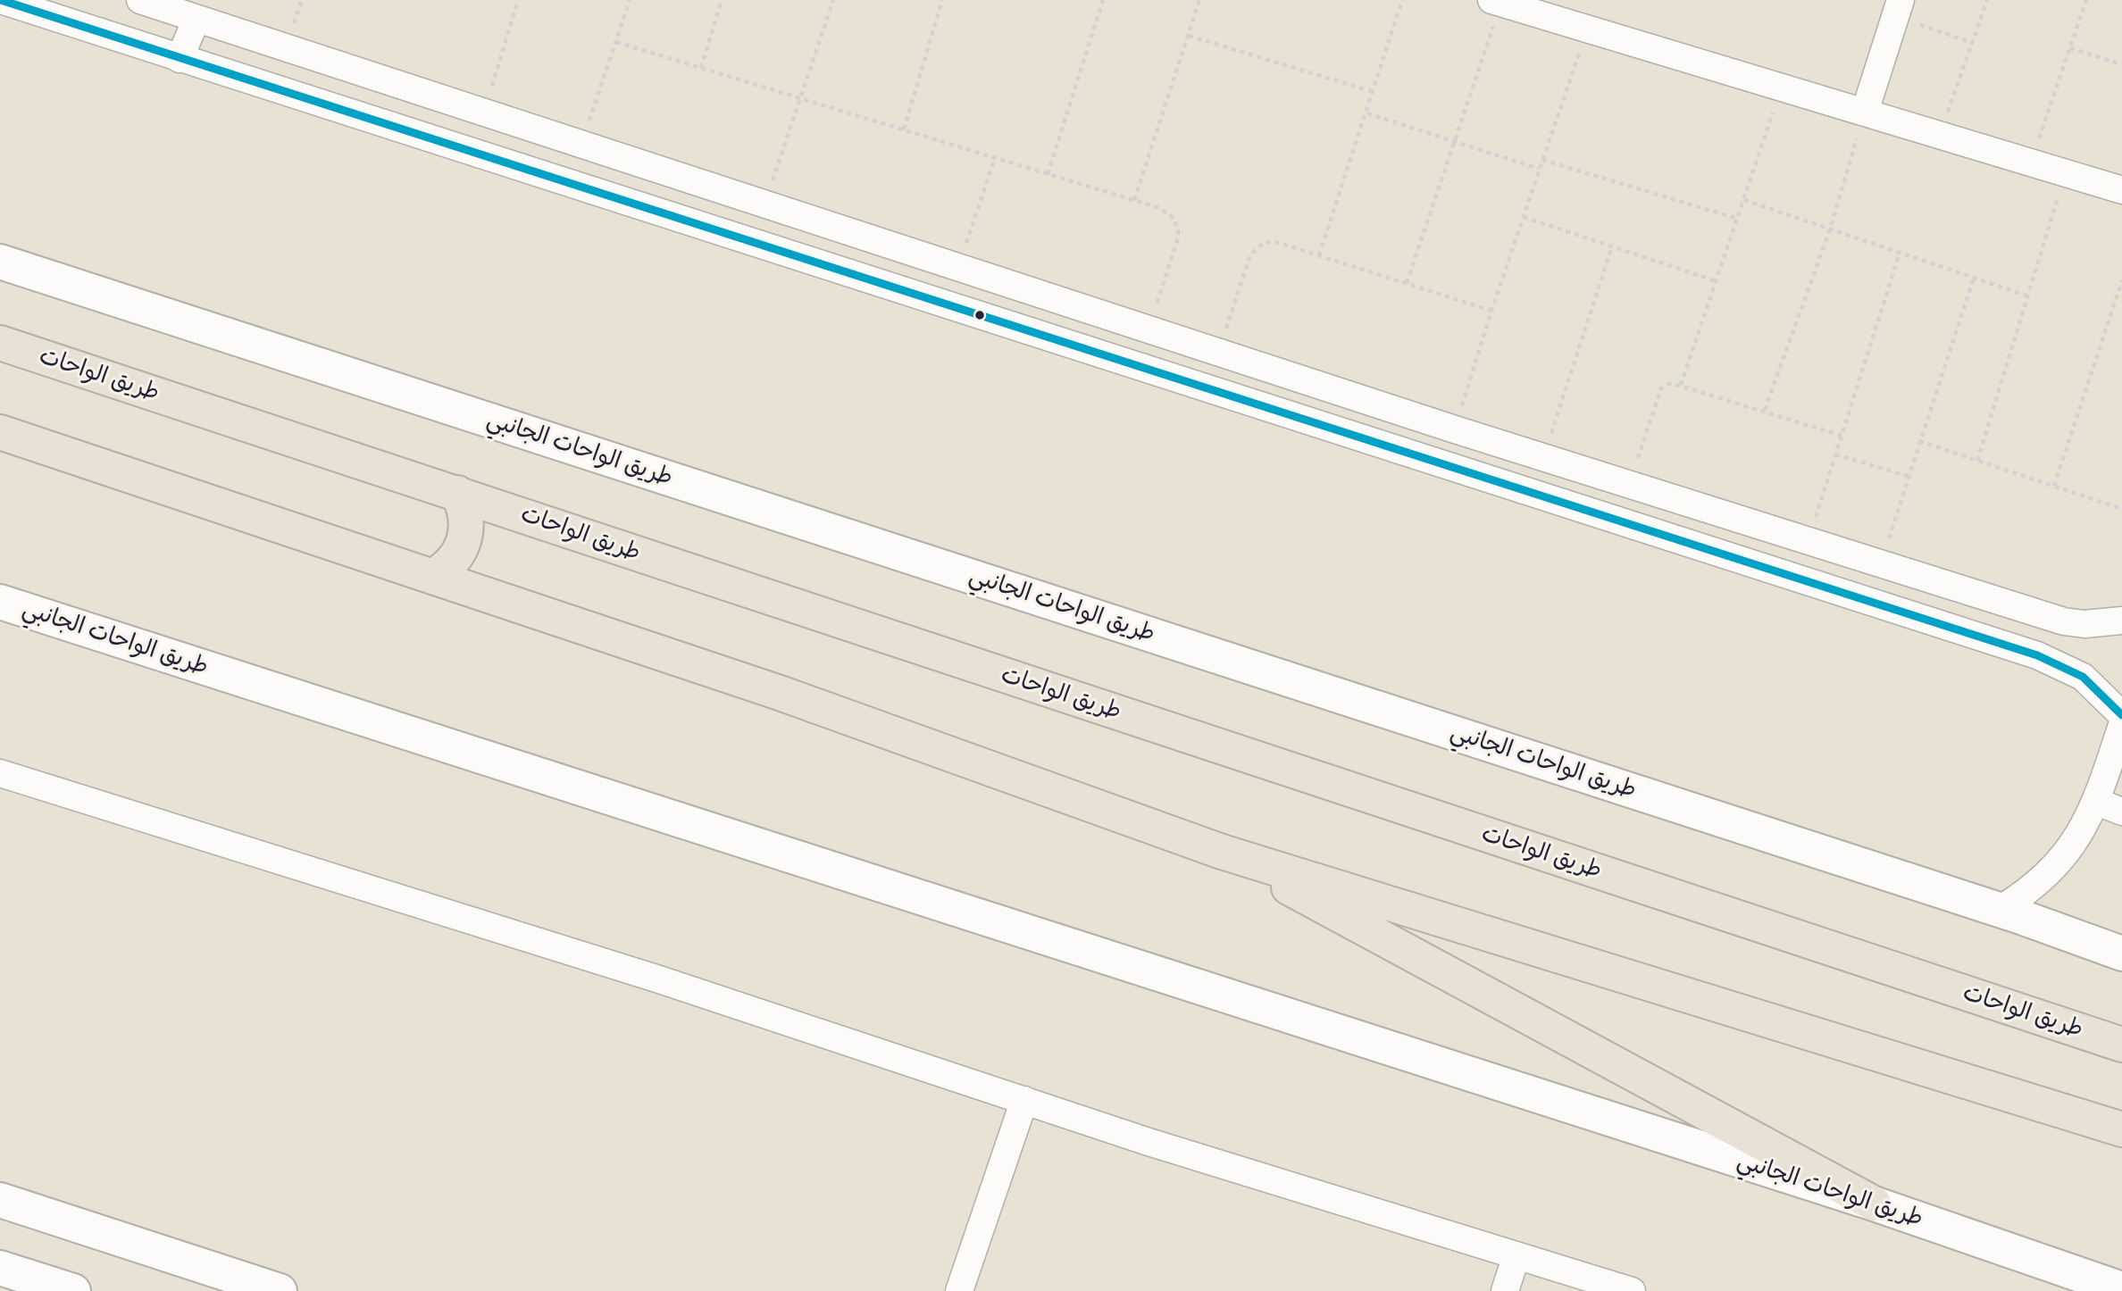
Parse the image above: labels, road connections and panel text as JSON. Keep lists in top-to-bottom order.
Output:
{
  "streets": {
    "highway": ["طريق الواحات"],
    "street": ["طريق الواحات الجانبي"]
  }
}
